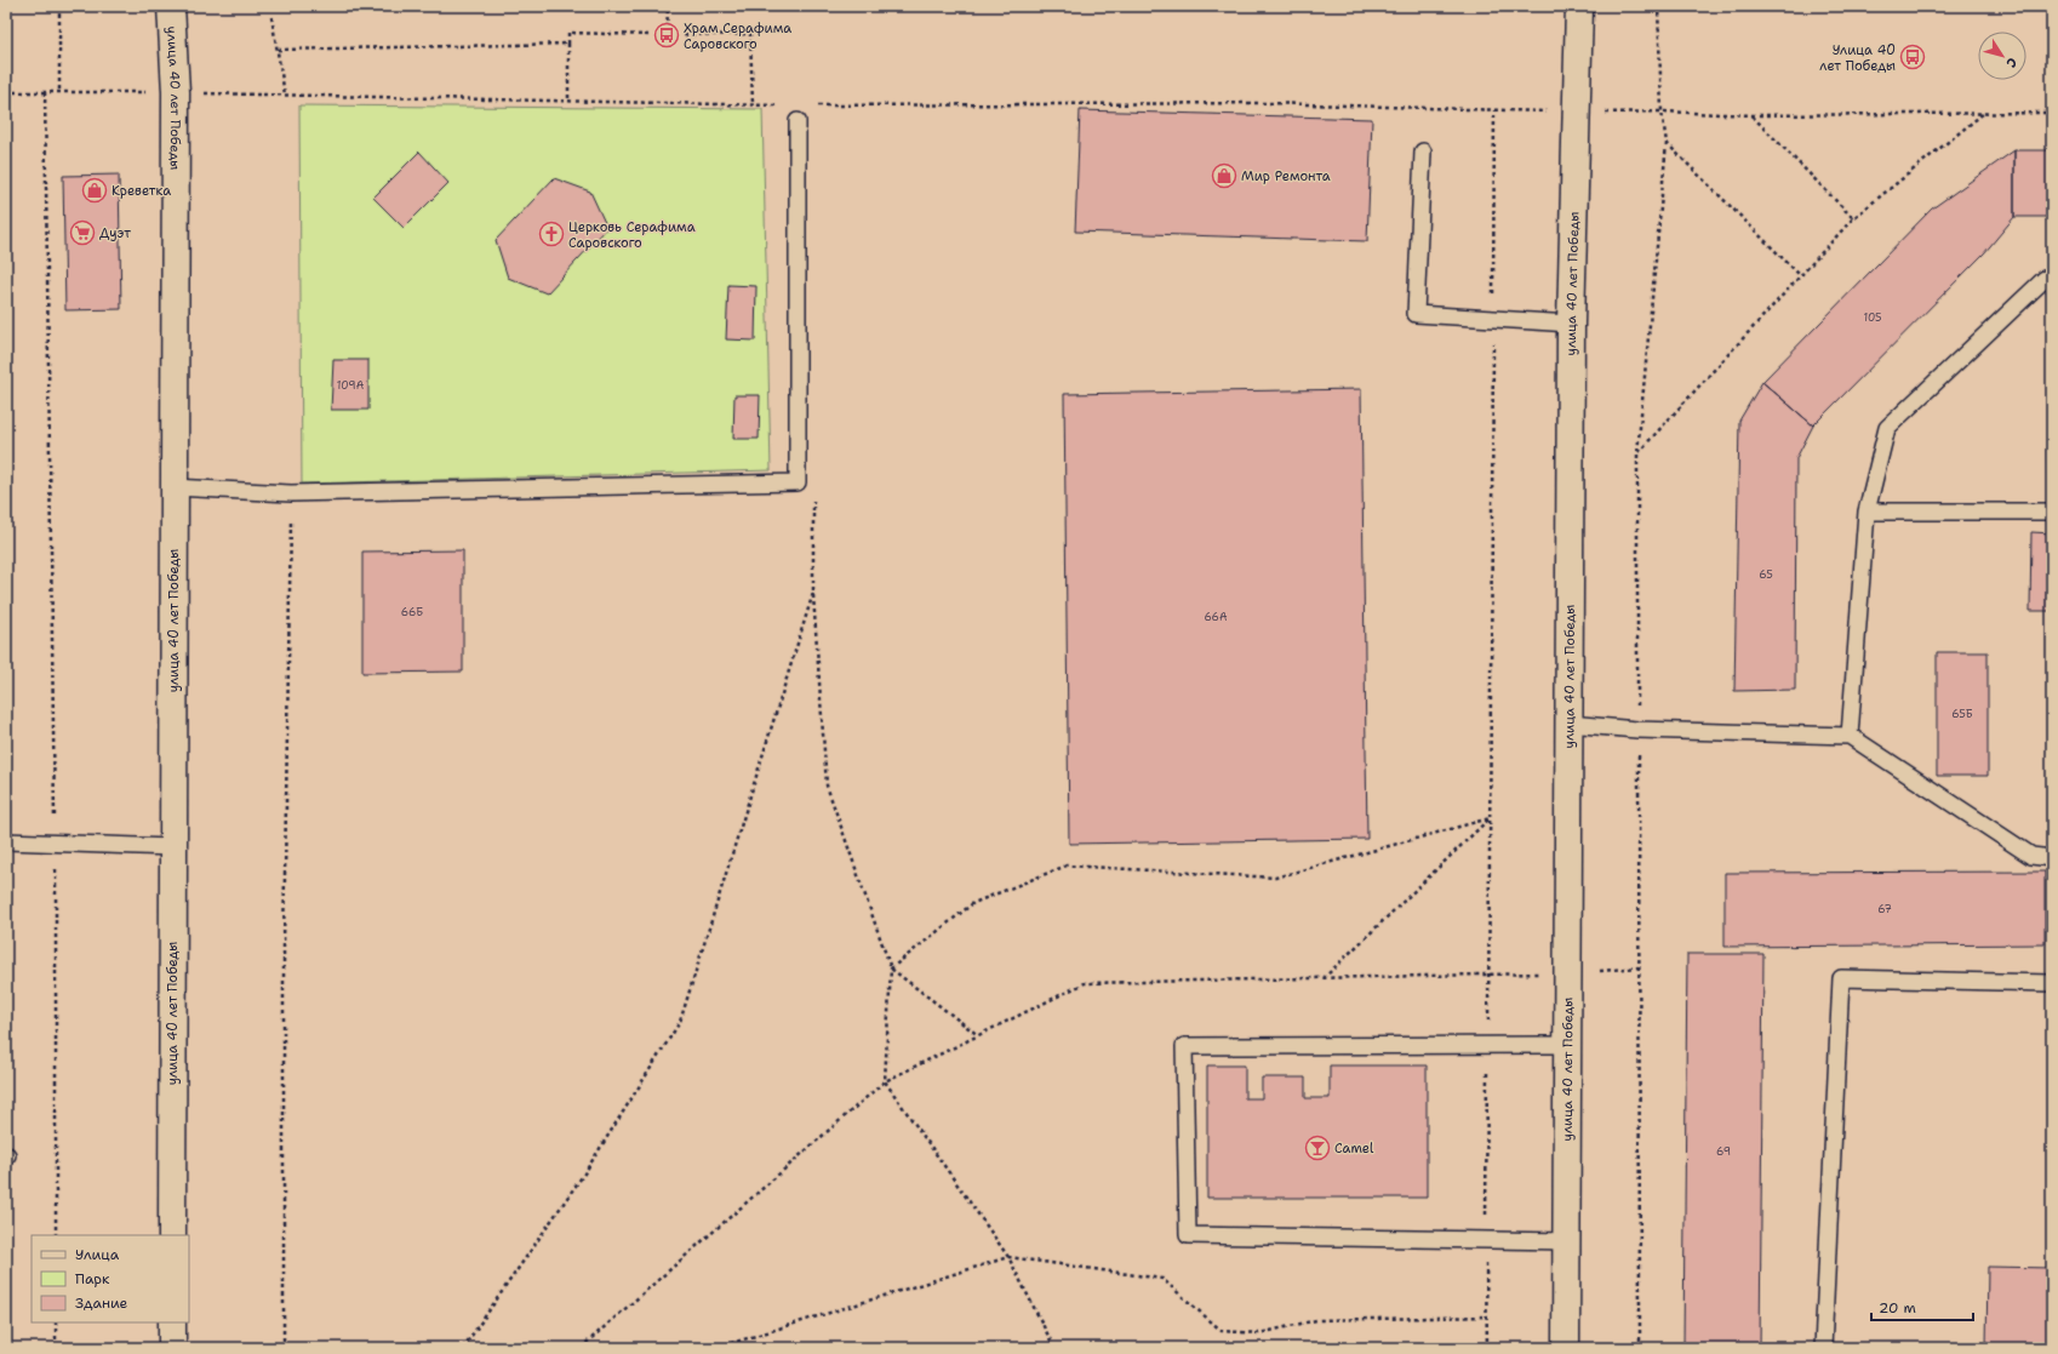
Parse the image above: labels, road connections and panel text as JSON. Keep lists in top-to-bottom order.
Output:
{
  "streets": {
    "street": ["улица 40 лет Победы"]
  },
  "places": {
    "bus stop": ["Храм Серафима Саровского", "Улица 40 лет Победы"],
    "shop": ["Мир Ремонта", "Креветка"],
    "supermarket": ["Дуэт"],
    "church": ["Церковь Серафима Саровского"],
    "bar": ["Camel"]
  },
  "house_numbers": [
    "105",
    "109А",
    "65",
    "66Б",
    "66А",
    "65Б",
    "67",
    "69"
  ],
  "legend": ["Улица", "Парк", "Здание"],
  "scale_bar": "20 m",
  "north": "bottom right"
}
